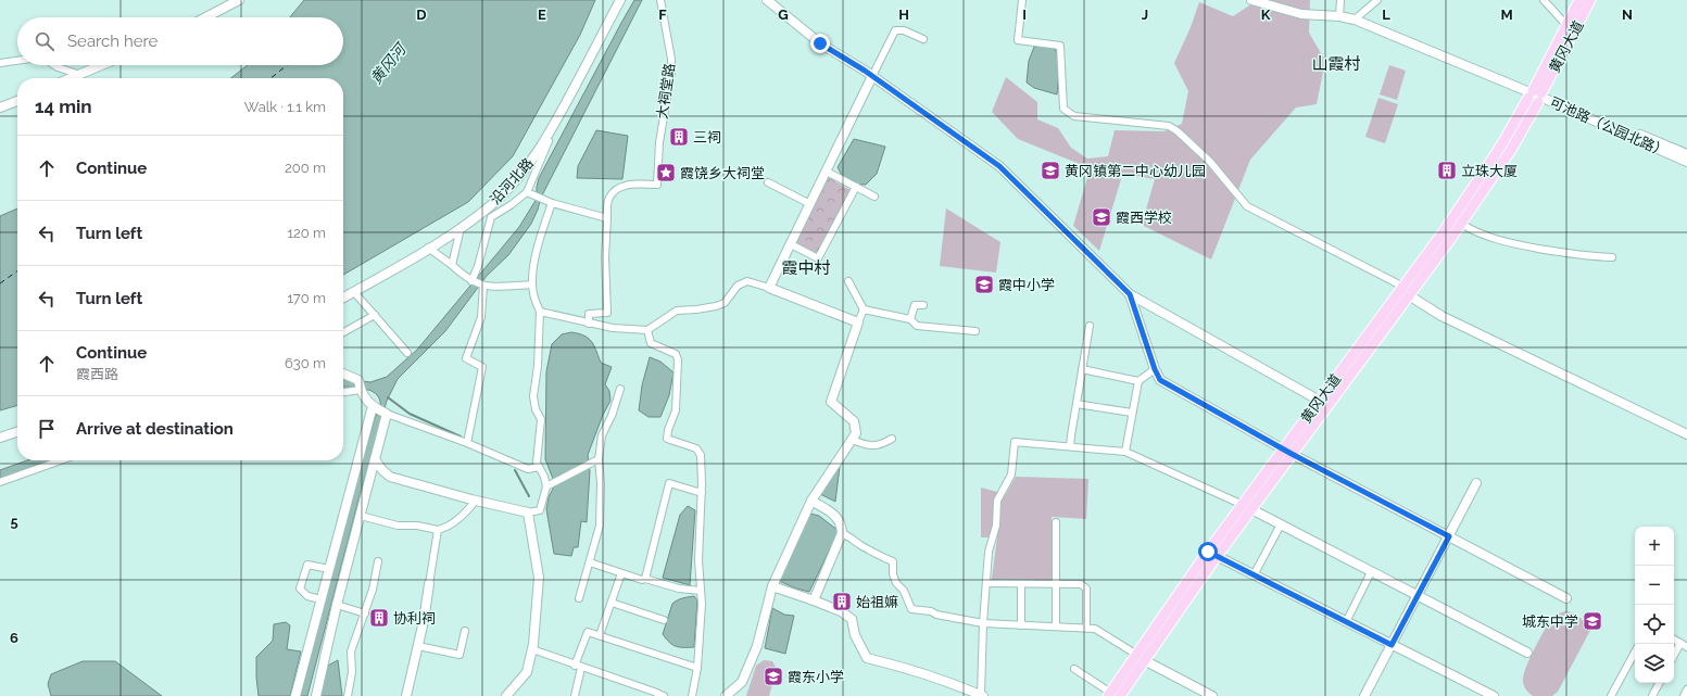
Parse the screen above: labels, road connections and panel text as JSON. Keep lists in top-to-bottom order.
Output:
{
  "streets": {
    "main road": ["黄冈大道"],
    "street": ["大祠堂路", "可池路（公园北路）", "沿河北路"]
  },
  "crossings": [
    ["黄冈大道", "可池路（公园北路）"]
  ],
  "districts": ["山霞村", "霞中村"],
  "water": ["黄冈河"],
  "places": {
    "building": [
      "三祠",
      "立珠大厦",
      "始祖嫲",
      "协利祠"
    ],
    "school or university": [
      "黄冈镇第二中心幼儿园",
      "霞西学校",
      "霞中小学",
      "城东中学",
      "霞东小学"
    ],
    "place": ["霞饶乡大祠堂"]
  },
  "page": {
    "search": "Search here",
    "heading": ["14 min", "Walk · 1.1 km"],
    "list": [
      ["Continue", "200 m"],
      ["Turn left", "120 m"],
      ["Turn left", "170 m"],
      ["Continue", "霞西路", "630 m"],
      "Arrive at destination"
    ],
    "map_buttons": ["+", "−"]
  },
  "grid": {
    "columns": [
      "D",
      "E",
      "F",
      "G",
      "H",
      "I",
      "J",
      "K",
      "L",
      "M",
      "N"
    ],
    "rows": ["5", "6"]
  }
}
